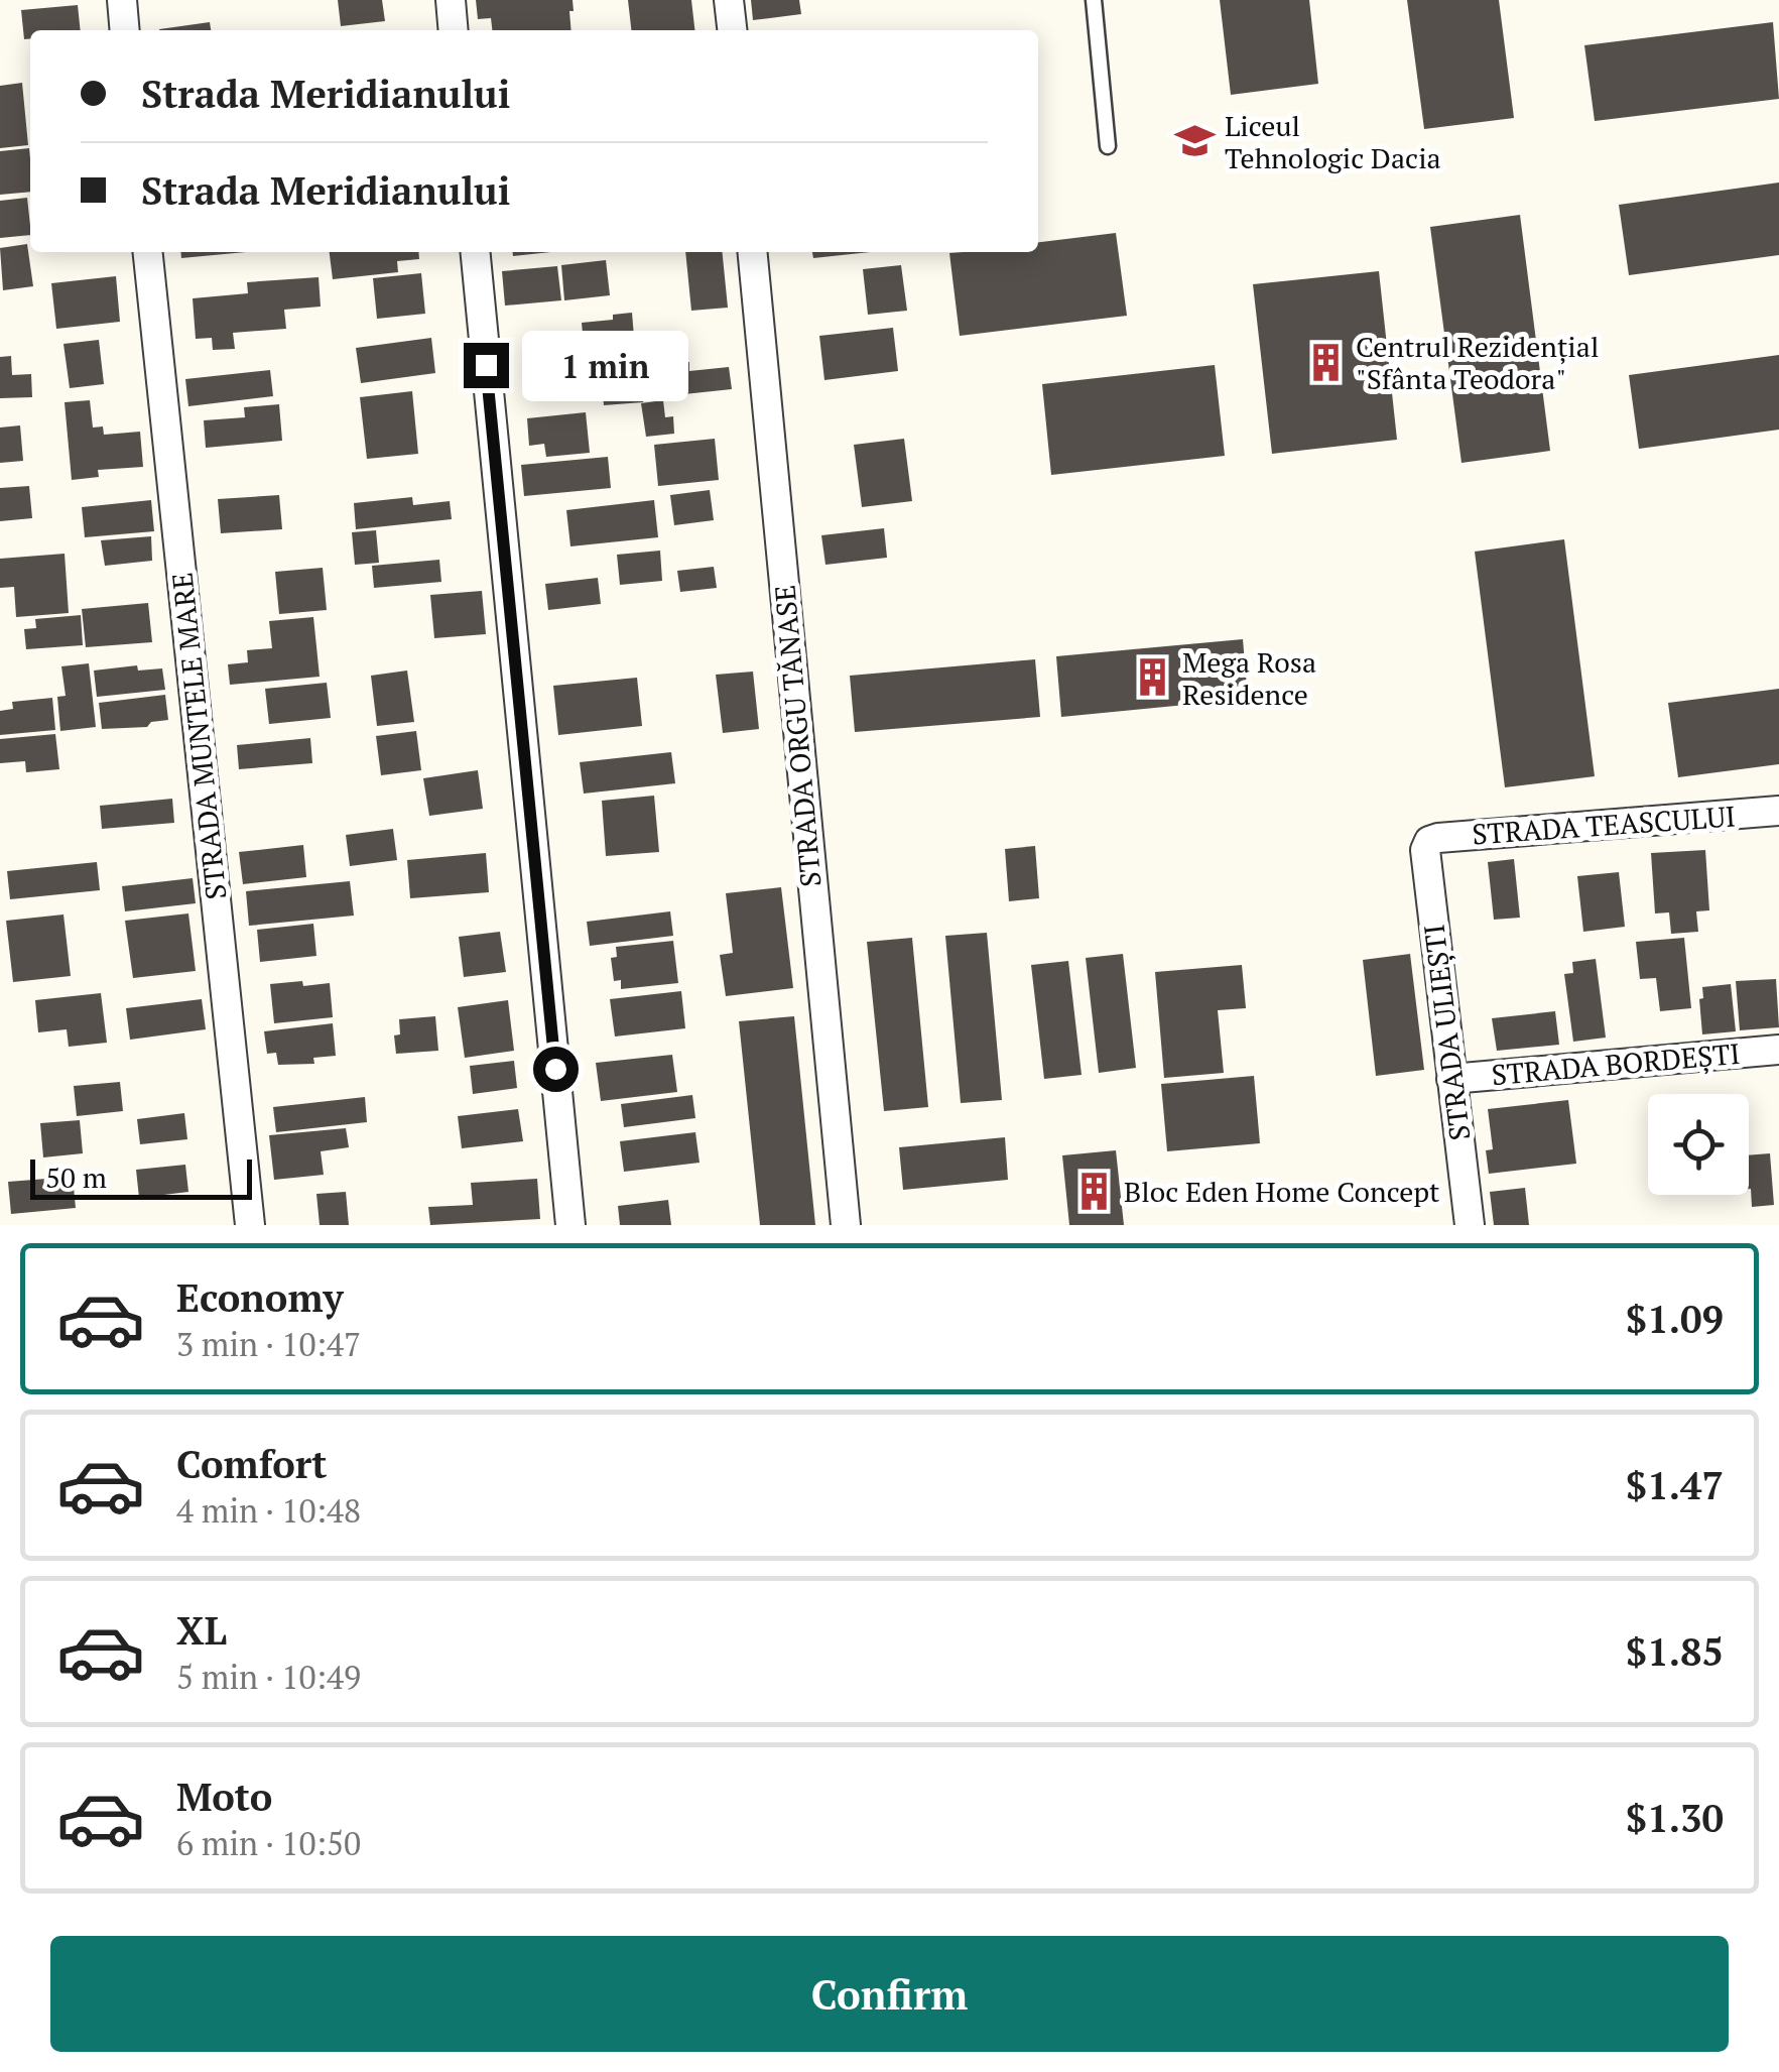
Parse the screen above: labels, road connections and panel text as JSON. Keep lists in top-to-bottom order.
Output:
{
  "streets": {
    "street": [
      "STRADA MUNTELE MARE",
      "STRADA ORGU TĂNASE",
      "STRADA TEASCULUI",
      "STRADA ULIEȘTI",
      "STRADA BORDEȘTI"
    ]
  },
  "crossings": [
    ["STRADA TEASCULUI", "STRADA ULIEȘTI"],
    ["STRADA ULIEȘTI", "STRADA BORDEȘTI"]
  ],
  "places": {
    "school or university": ["Liceul Tehnologic Dacia"],
    "building": ["Centrul Rezidențial \"Sfânta Teodora\"", "Mega Rosa Residence", "Bloc Eden Home Concept"]
  },
  "scale_bar": "50 m",
  "page": {
    "banner": ["Strada Meridianului", "Strada Meridianului"],
    "bubble": "1 min",
    "scale": "50 m",
    "list": [
      {
        "name": "Economy",
        "note": "3 min · 10:47",
        "value": "$1.09"
      },
      {
        "name": "Comfort",
        "note": "4 min · 10:48",
        "value": "$1.47"
      },
      {
        "name": "XL",
        "note": "5 min · 10:49",
        "value": "$1.85"
      },
      {
        "name": "Moto",
        "note": "6 min · 10:50",
        "value": "$1.30"
      }
    ],
    "buttons": "Confirm"
  }
}
